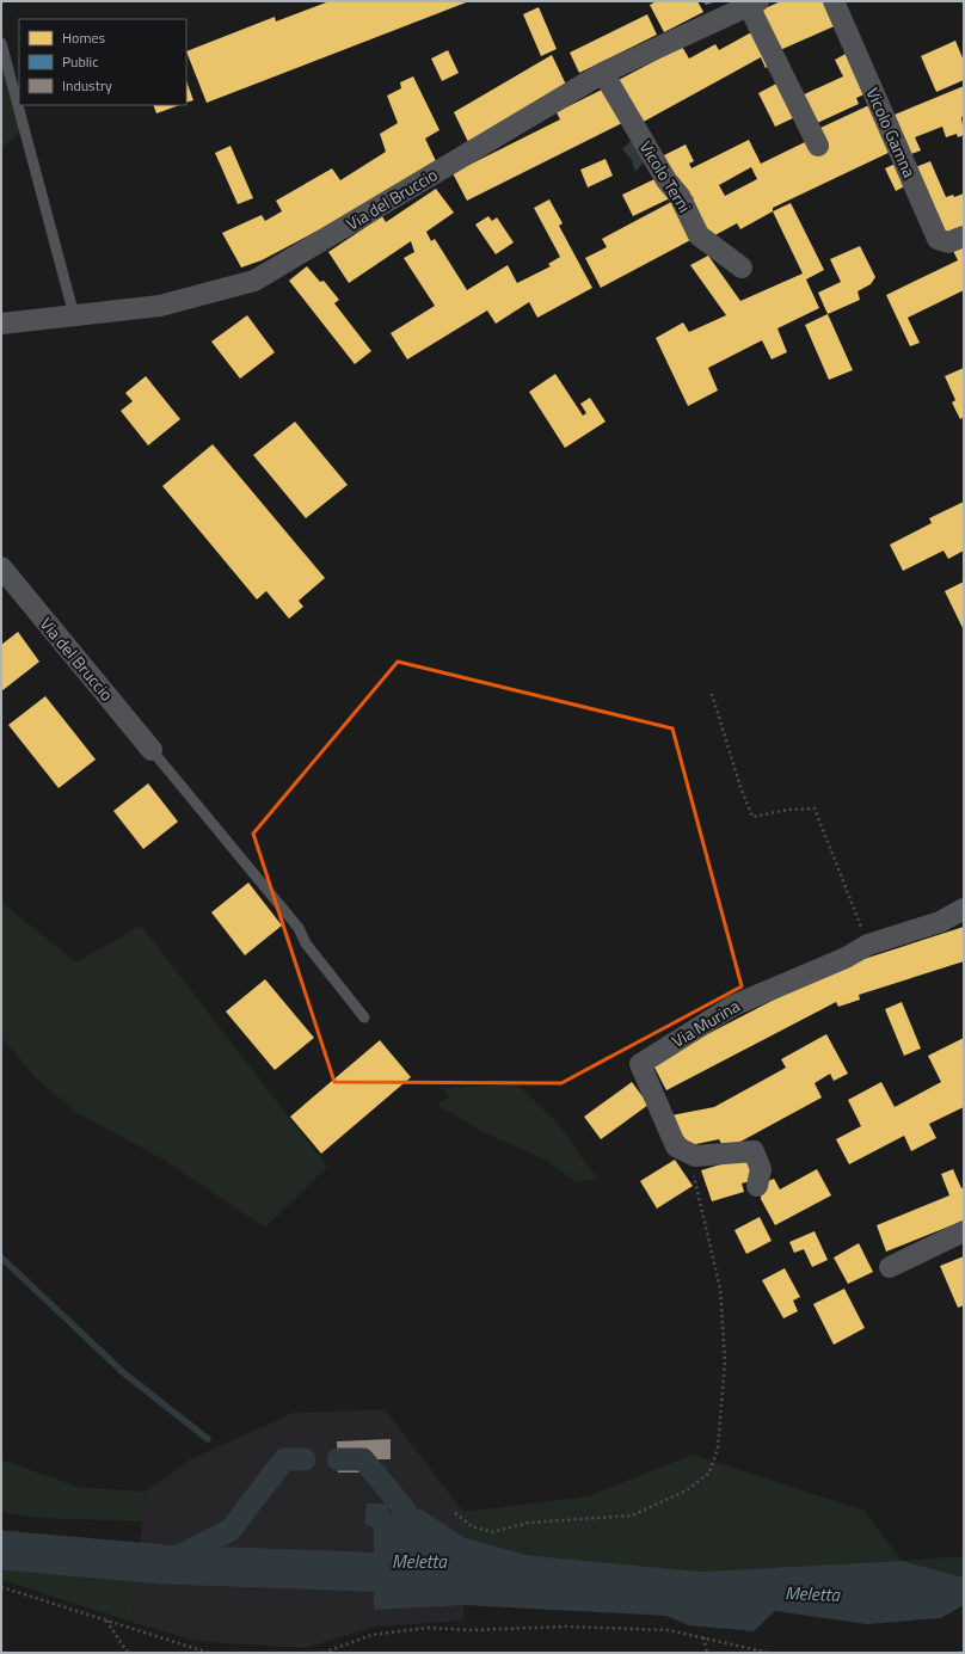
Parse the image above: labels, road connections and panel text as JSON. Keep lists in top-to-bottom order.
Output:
{
  "streets": {
    "street": [
      "Vicolo Gamna",
      "Vicolo Terni",
      "Via del Bruccio",
      "Via Murina"
    ]
  },
  "crossings": [
    ["Vicolo Terni", "Via del Bruccio"]
  ],
  "water": ["Meletta"],
  "legend": ["Homes", "Public", "Industry"]
}
